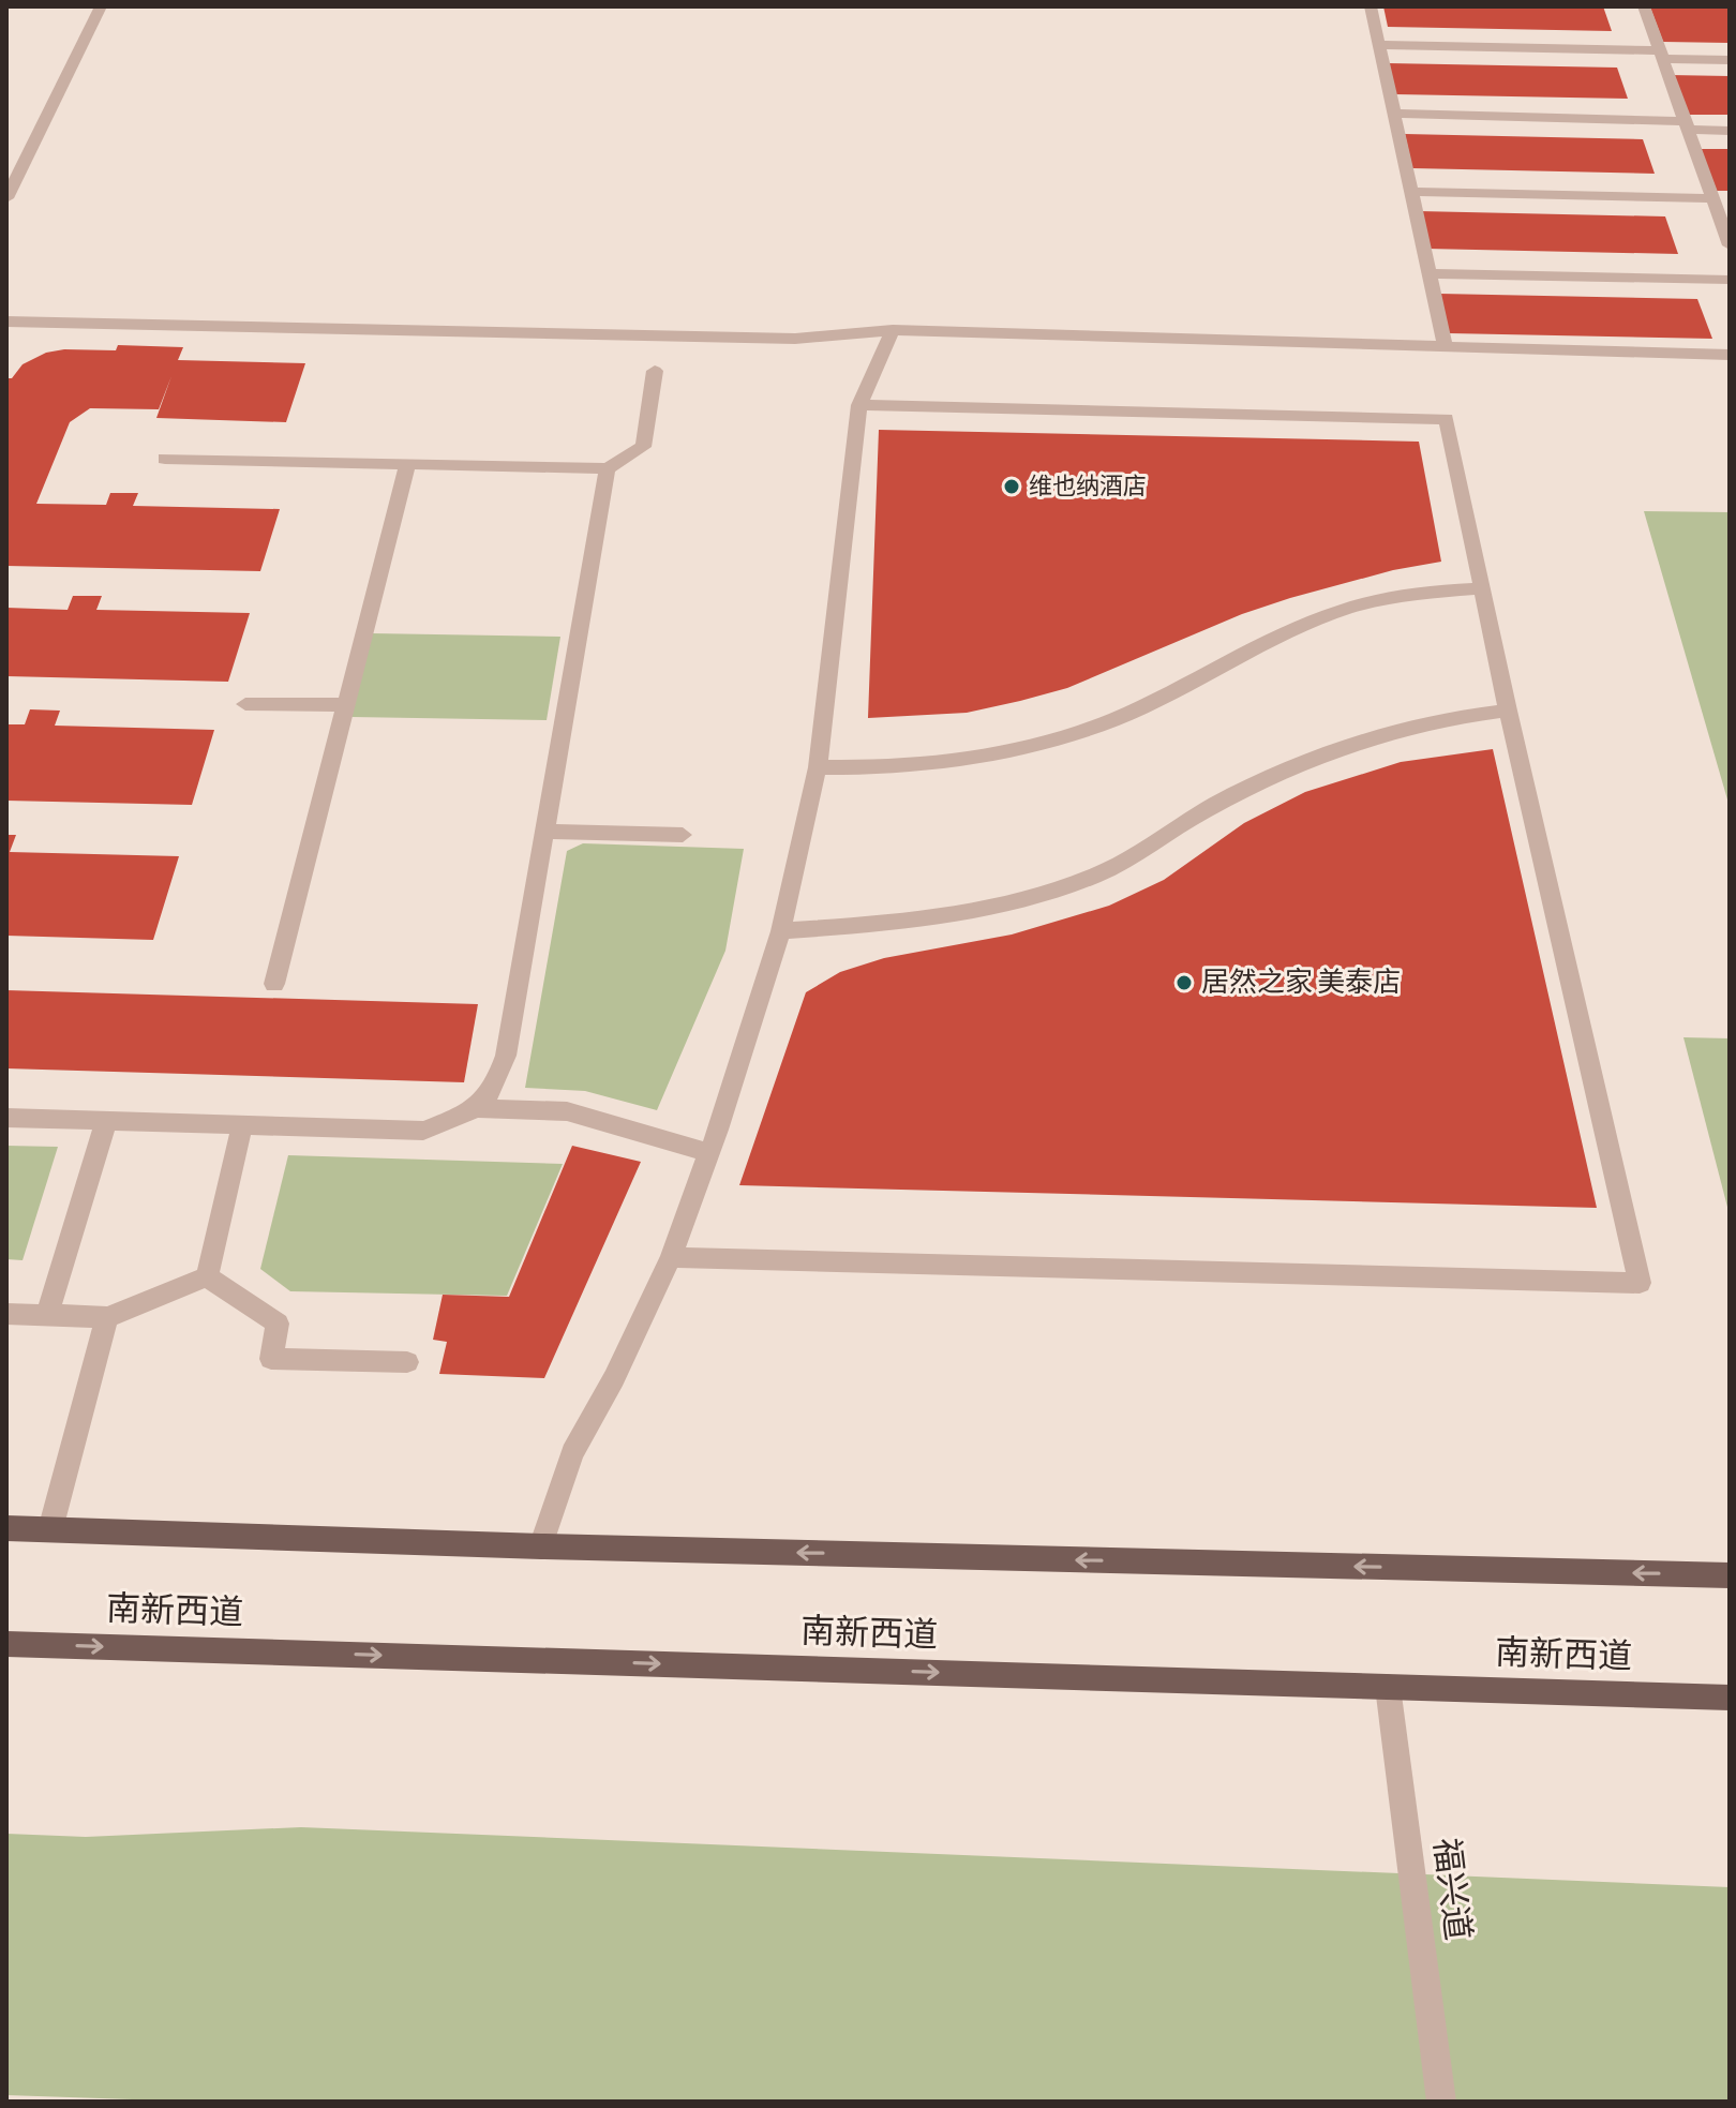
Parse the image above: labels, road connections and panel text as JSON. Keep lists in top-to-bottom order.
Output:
{
  "streets": {
    "main road": ["南新西道"],
    "street": ["福兴道"]
  },
  "crossings": [
    ["南新西道", "福兴道"]
  ],
  "places": ["维也纳酒店", "居然之家 美泰店"]
}
